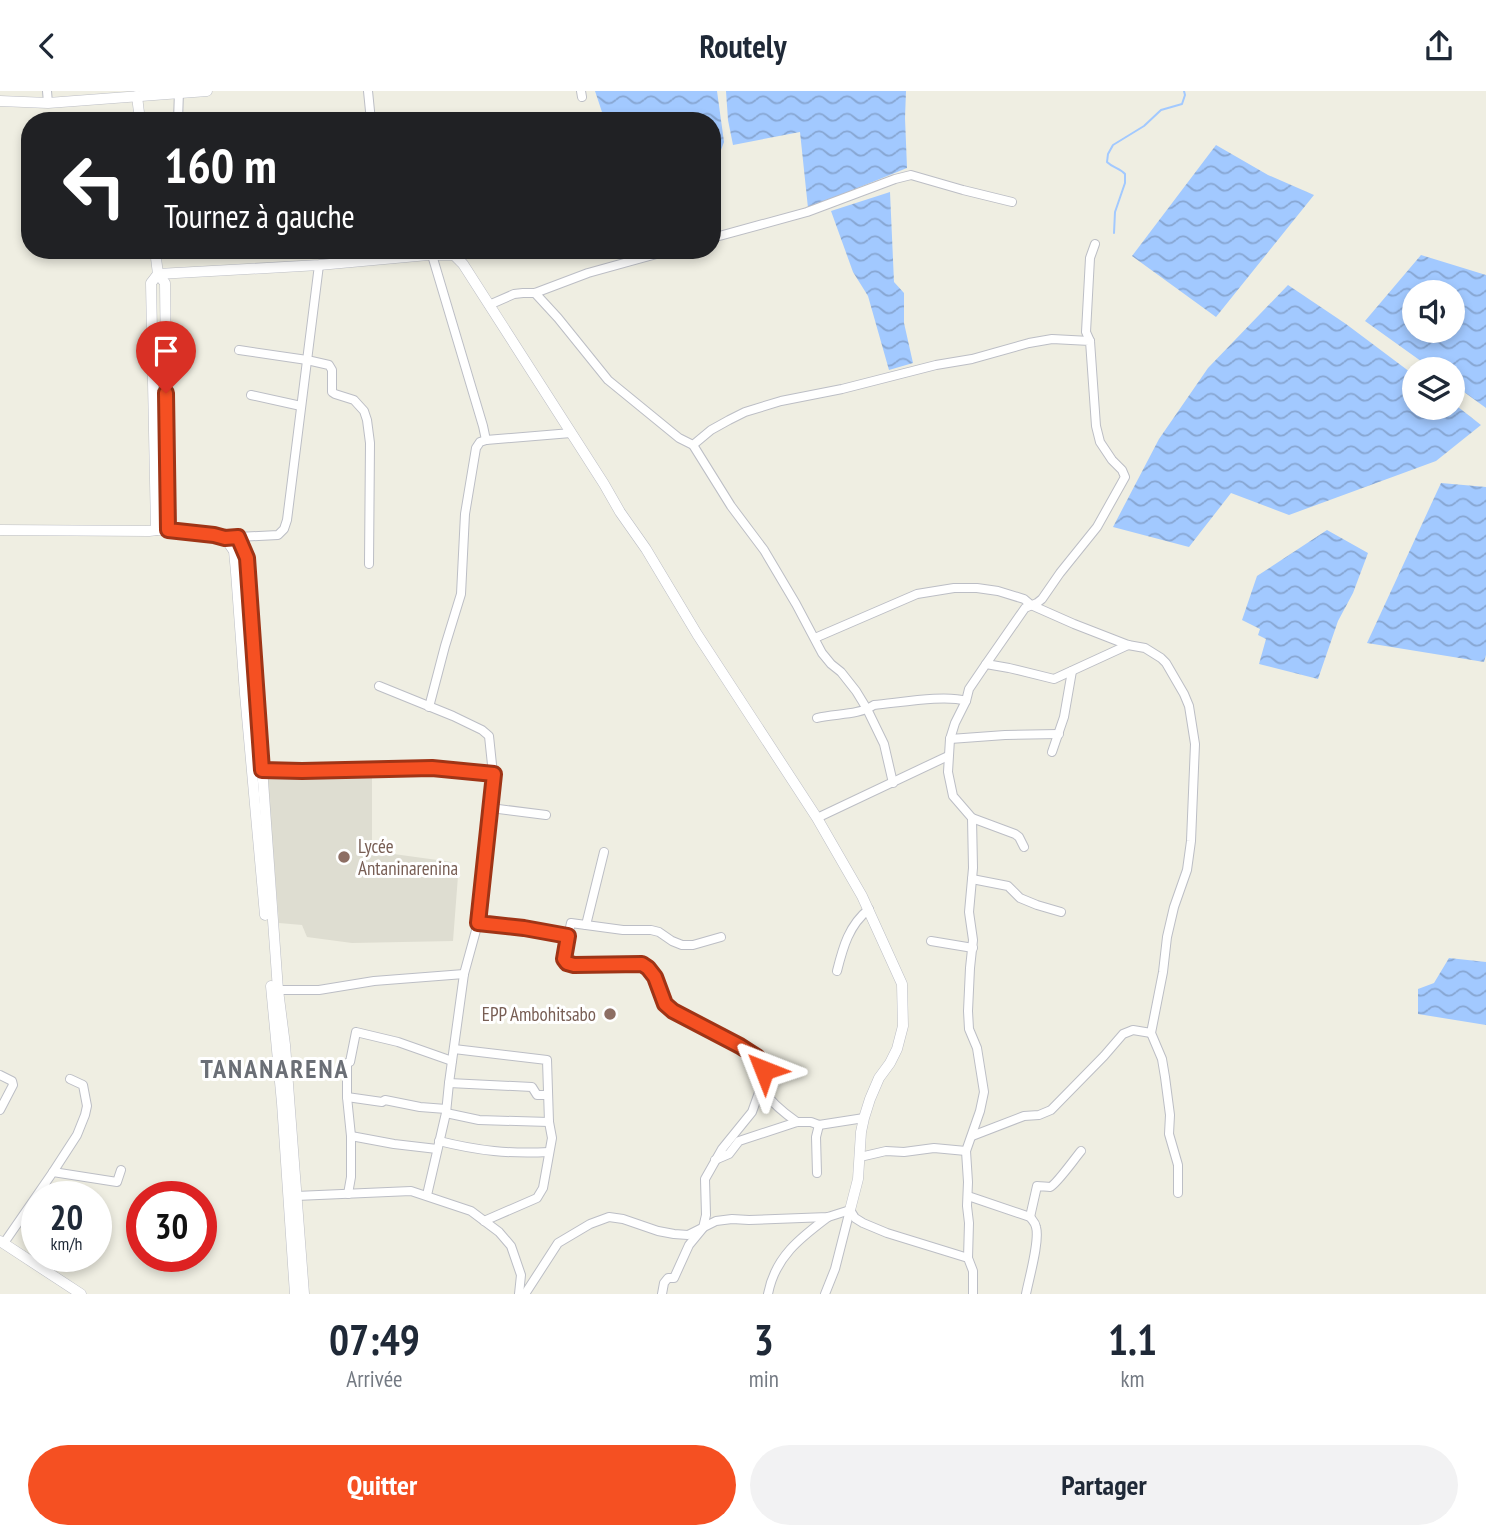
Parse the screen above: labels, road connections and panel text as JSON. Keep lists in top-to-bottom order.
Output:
{
  "districts": ["TANANARENA"],
  "places": ["Lycée Antaninarenina", "EPP Ambohitsabo"],
  "page": {
    "header": "Routely",
    "turn": ["160 m", "Tournez à gauche"],
    "speed": "20 km/h",
    "limit": "30",
    "eta": [
      "07:49",
      "Arrivée",
      "3",
      "min",
      "1.1",
      "km"
    ],
    "buttons": ["Quitter", "Partager"]
  }
}
